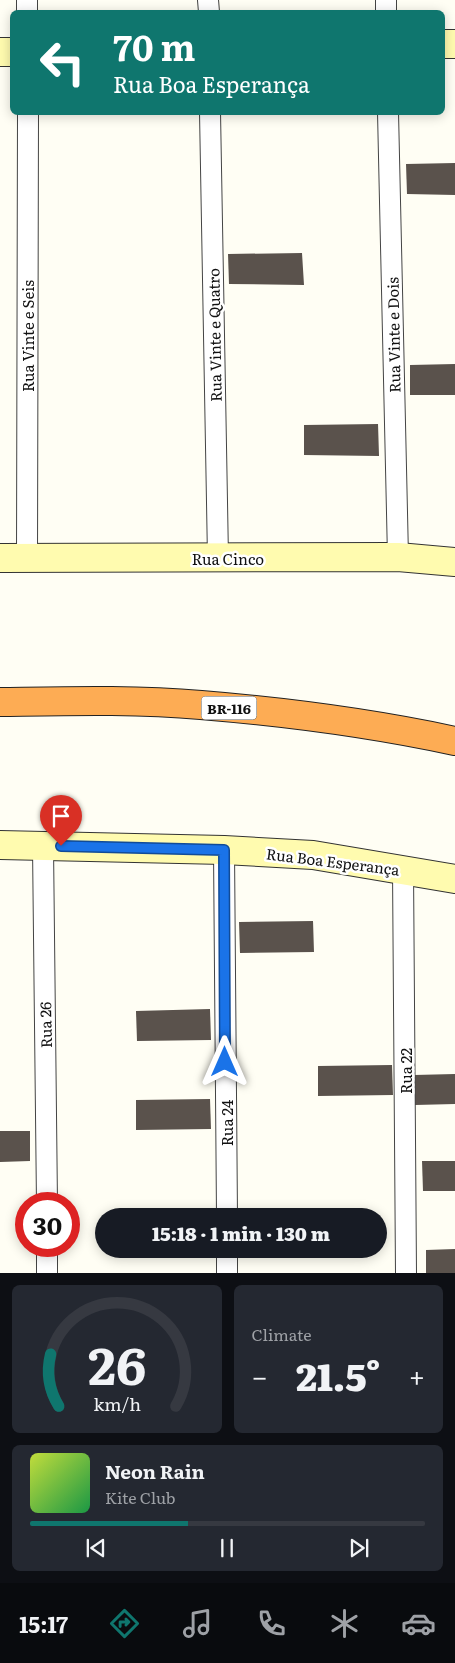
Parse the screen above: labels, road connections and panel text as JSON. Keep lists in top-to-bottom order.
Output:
{
  "streets": {
    "highway": ["BR-116"],
    "street": [
      "Rua Vinte e Quatro",
      "Rua Vinte e Dois",
      "Rua Vinte e Seis",
      "Rua Cinco",
      "Rua Boa Esperança",
      "Rua 26",
      "Rua 22",
      "Rua 24"
    ]
  },
  "crossings": [
    ["Rua Vinte e Quatro", "Rua Cinco"],
    ["Rua Vinte e Dois", "Rua Cinco"],
    ["Rua Vinte e Seis", "Rua Cinco"],
    ["Rua Boa Esperança", "Rua 26"],
    ["Rua Boa Esperança", "Rua 22"],
    ["Rua Boa Esperança", "Rua 24"]
  ],
  "page": {
    "turn": ["70 m", "Rua Boa Esperança"],
    "limit": "30",
    "trip": "15:18 · 1 min · 130 m",
    "tile": "Climate",
    "heat": ["−", "21.5°", "+"],
    "song": ["Neon Rain", "Kite Club"],
    "tabs": "15:17",
    "gauge": ["26", "km/h"]
  }
}
